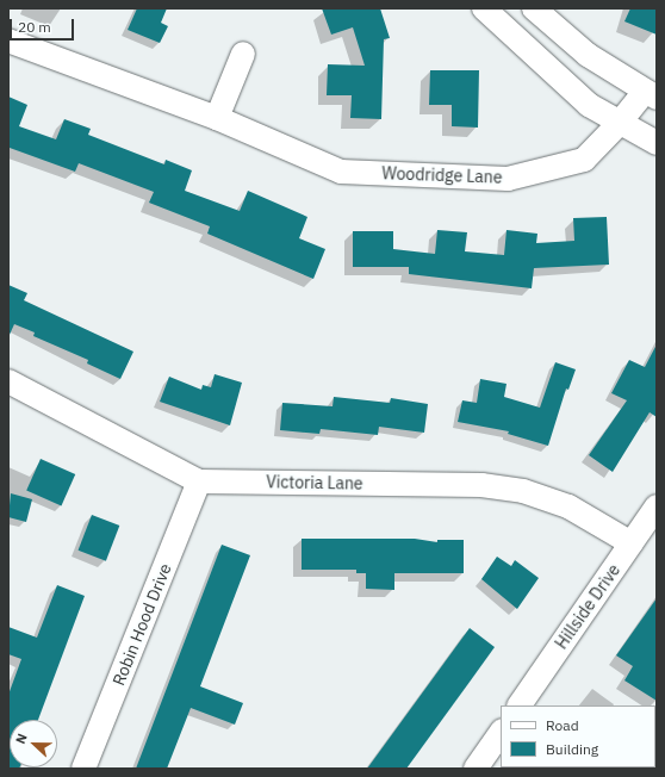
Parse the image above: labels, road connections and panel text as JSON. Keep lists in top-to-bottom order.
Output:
{
  "streets": {
    "street": [
      "Woodridge Lane",
      "Victoria Lane",
      "Hillside Drive",
      "Robin Hood Drive"
    ]
  },
  "crossings": [
    ["Victoria Lane", "Hillside Drive"],
    ["Victoria Lane", "Robin Hood Drive"]
  ],
  "legend": ["Road", "Building"],
  "scale_bar": "20 m",
  "north": "left"
}
